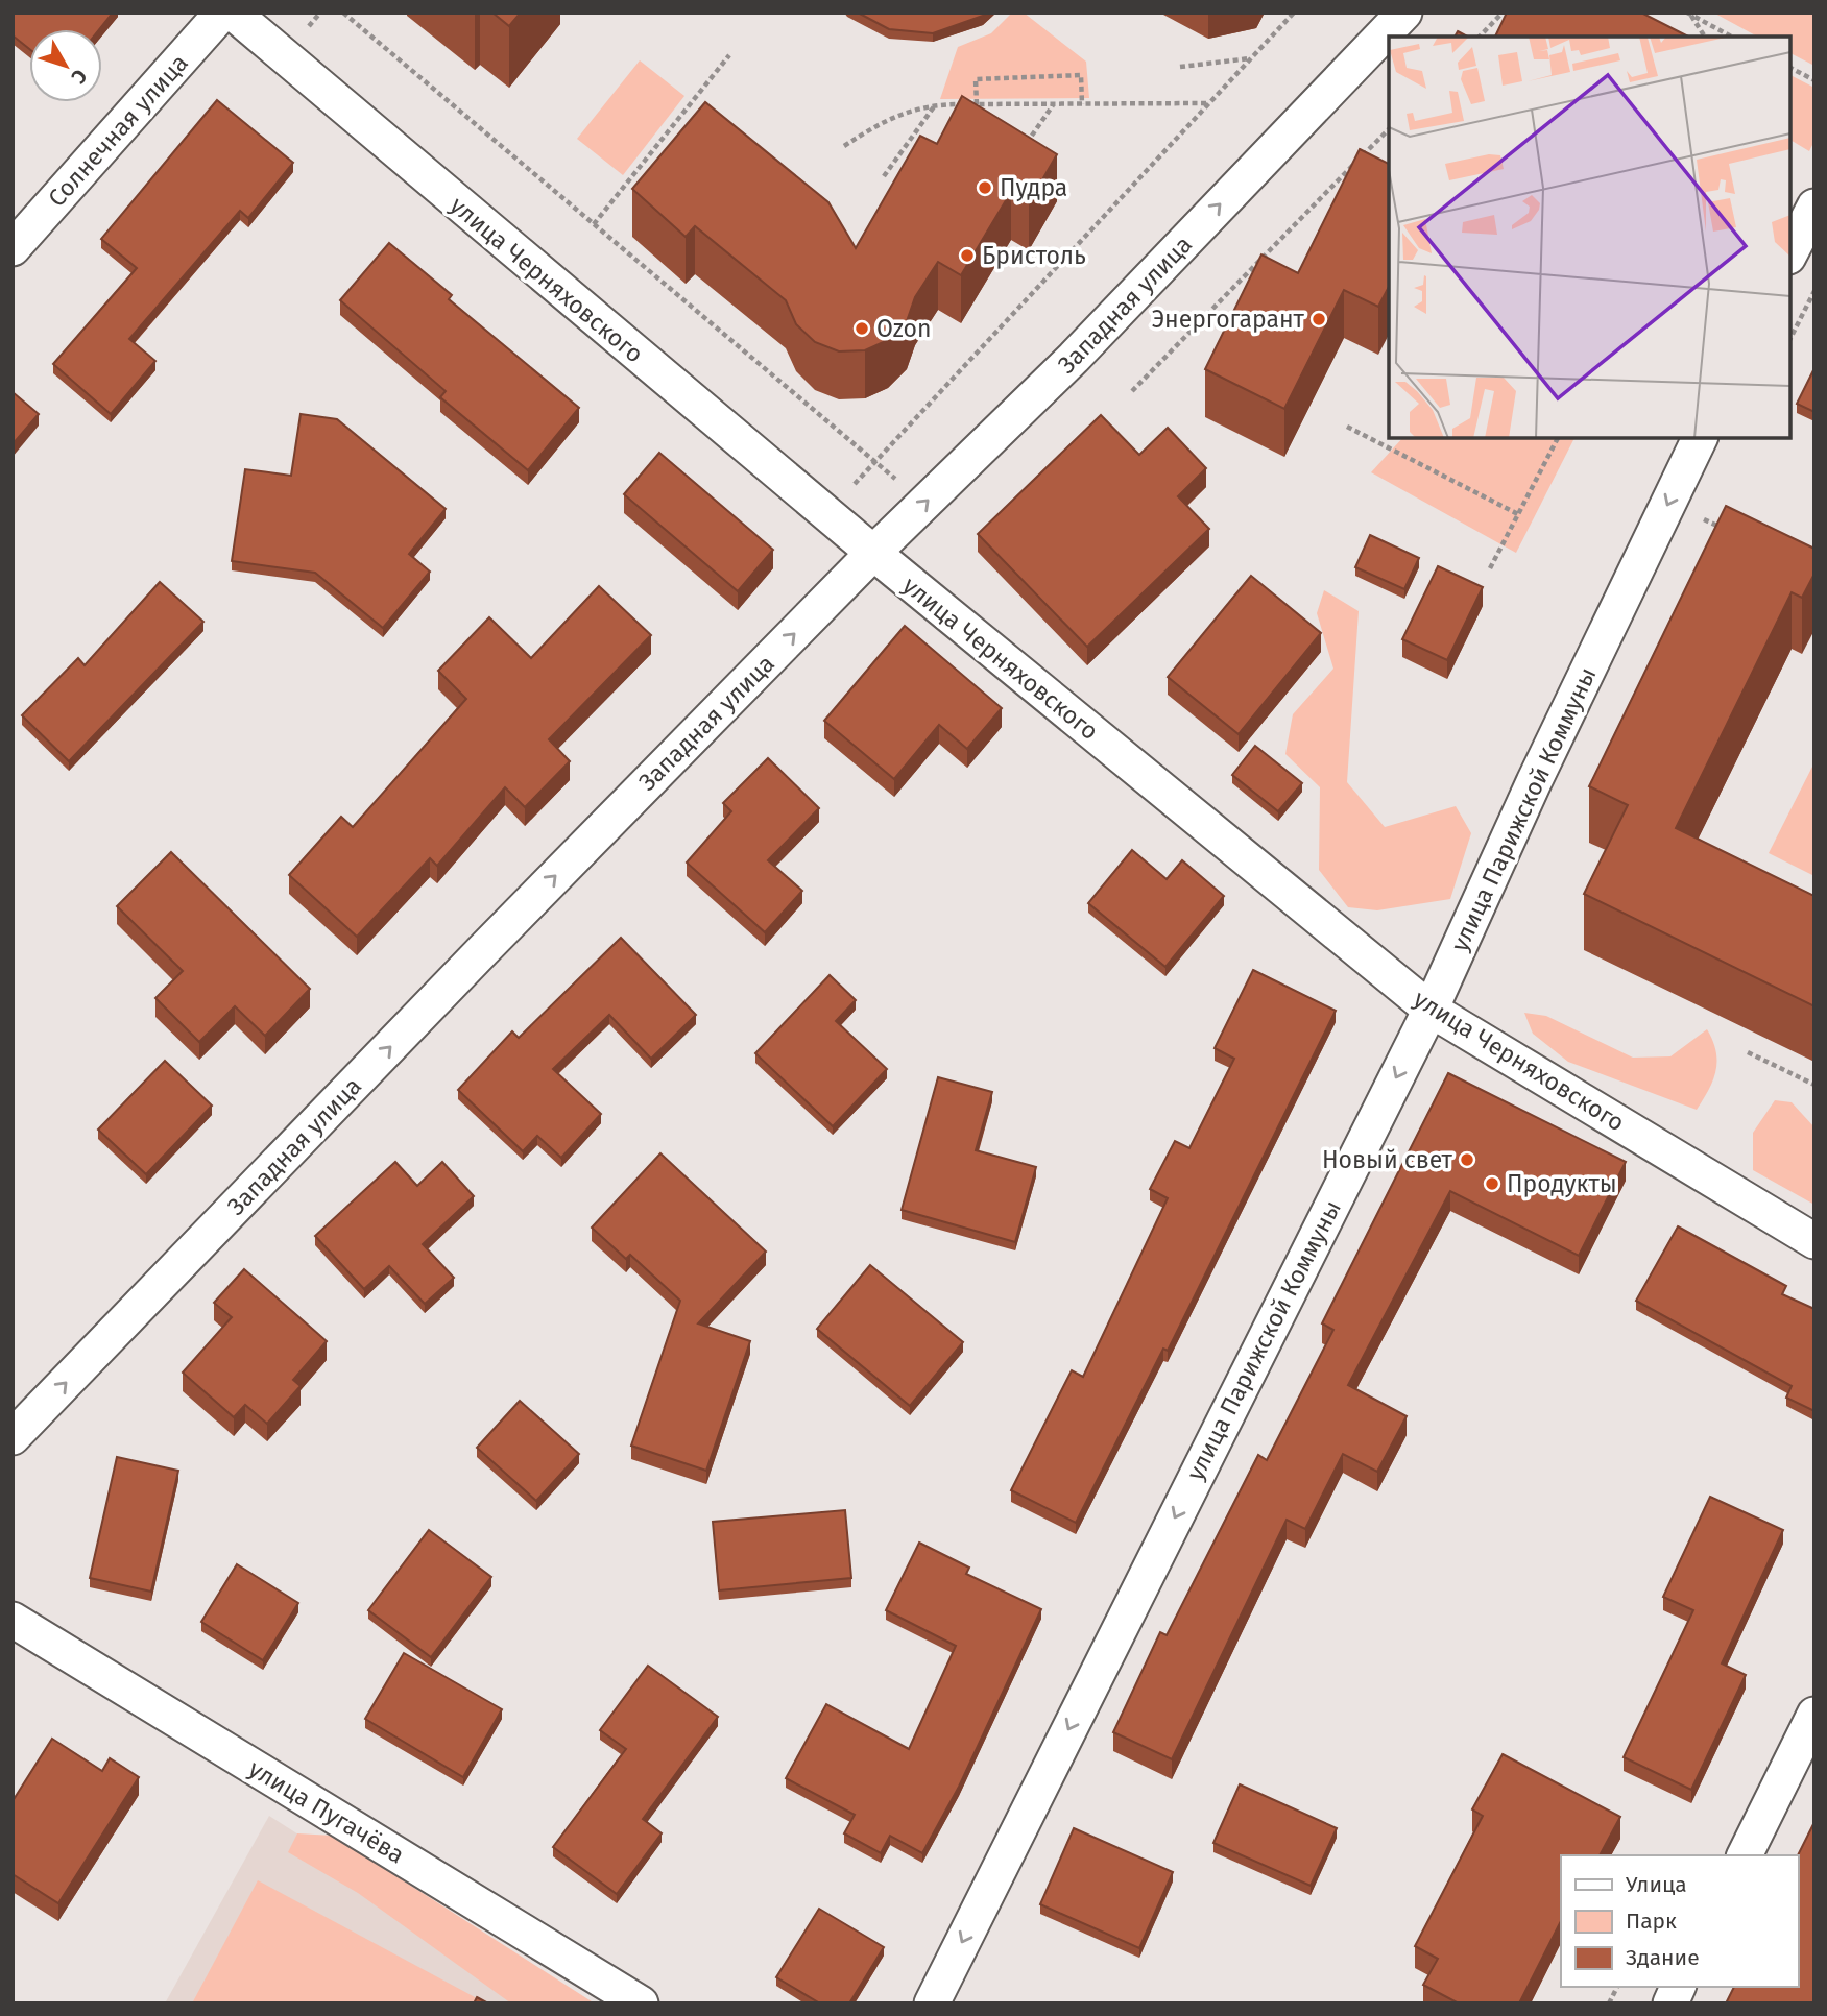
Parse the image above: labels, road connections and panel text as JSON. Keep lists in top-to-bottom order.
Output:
{
  "streets": {
    "street": [
      "Солнечная улица",
      "улица Черняховского",
      "Западная улица",
      "улица Парижской Коммуны",
      "улица Пугачёва"
    ]
  },
  "crossings": [
    ["улица Черняховского", "Западная улица"],
    ["улица Черняховского", "улица Парижской Коммуны"]
  ],
  "one_way": ["Западная улица", "улица Парижской Коммуны"],
  "places": [
    "Пудра",
    "Бристоль",
    "Энергогарант",
    "Ozon",
    "Новый свет",
    "Продукты"
  ],
  "legend": ["Улица", "Парк", "Здание"],
  "north": "bottom right"
}
